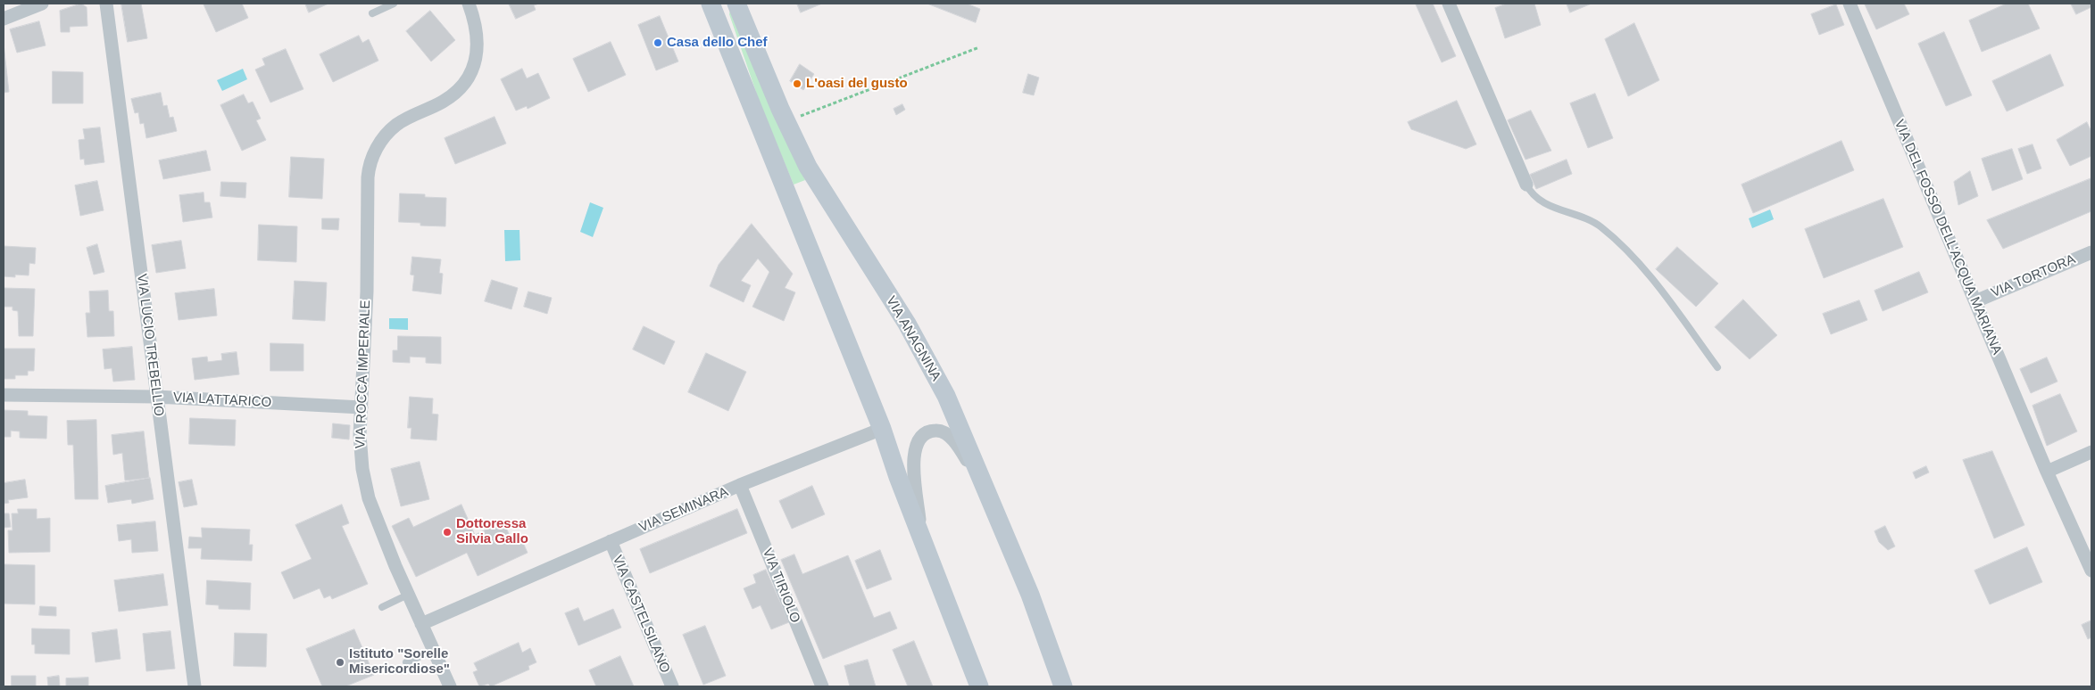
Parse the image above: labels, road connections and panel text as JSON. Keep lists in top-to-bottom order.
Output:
{
  "streets": {
    "main road": ["VIA ANAGNINA"],
    "street": [
      "VIA DEL FOSSO DELL'ACQUA MARIANA",
      "VIA TORTORA",
      "VIA LUCIO TREBELLIO",
      "VIA ROCCA IMPERIALE",
      "VIA LATTARICO",
      "VIA SEMINARA",
      "VIA TIRIOLO",
      "VIA CASTELSILANO"
    ]
  },
  "crossings": [
    ["VIA DEL FOSSO DELL'ACQUA MARIANA", "VIA TORTORA"],
    ["VIA LUCIO TREBELLIO", "VIA LATTARICO"],
    ["VIA ROCCA IMPERIALE", "VIA LATTARICO"],
    ["VIA ROCCA IMPERIALE", "VIA SEMINARA"],
    ["VIA SEMINARA", "VIA TIRIOLO"],
    ["VIA SEMINARA", "VIA CASTELSILANO"]
  ],
  "places": [
    "Casa dello Chef",
    "L'oasi del gusto",
    "Dottoressa Silvia Gallo",
    "Istituto \"Sorelle Misericordiose\""
  ]
}
